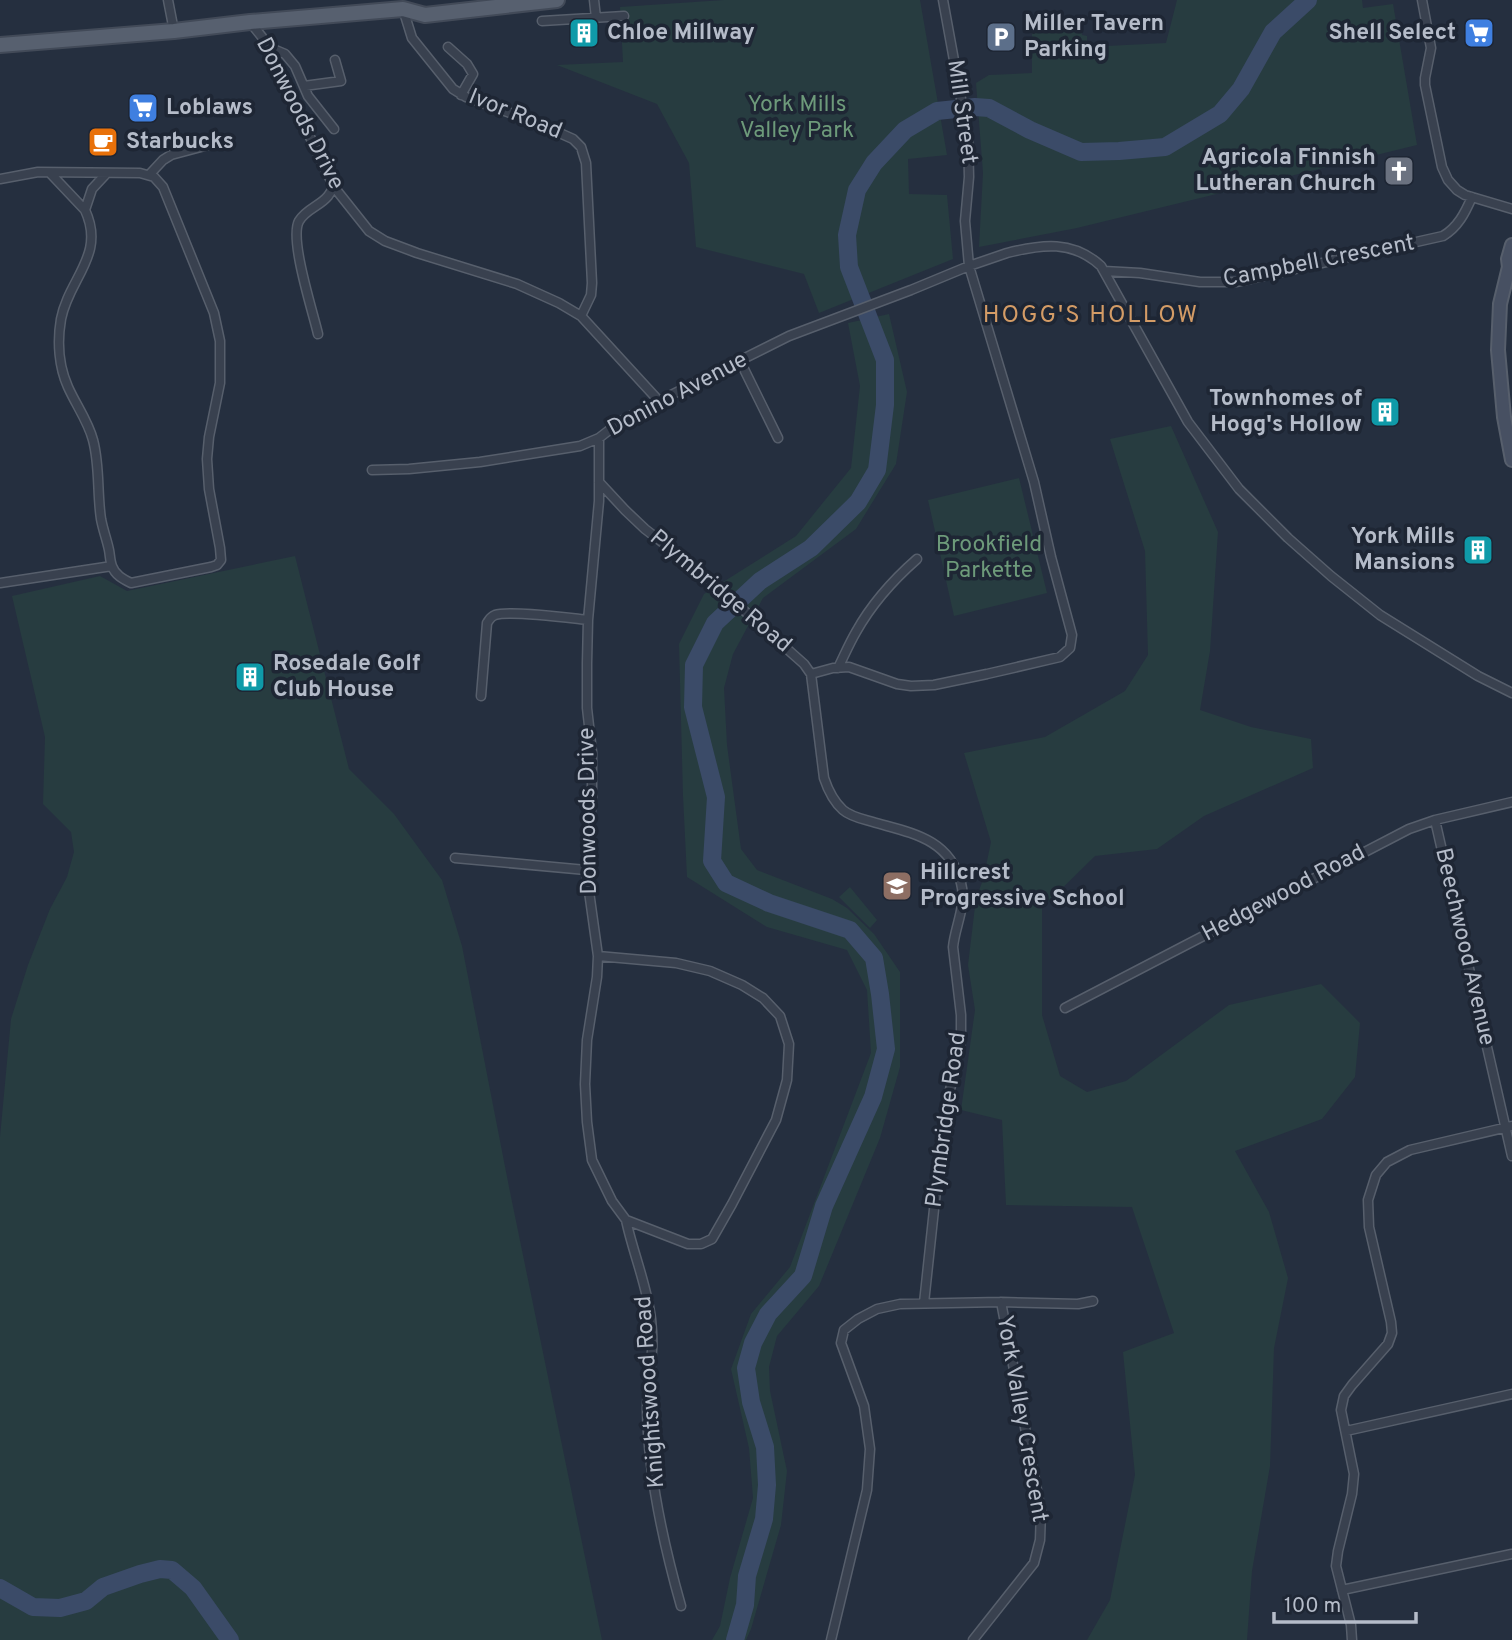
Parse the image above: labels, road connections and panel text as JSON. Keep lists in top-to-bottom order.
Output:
{
  "streets": {
    "street": [
      "Mill Street",
      "Donwoods Drive",
      "Ivor Road",
      "Campbell Crescent",
      "Donino Avenue",
      "Plymbridge Road",
      "Hedgewood Road",
      "Beechwood Avenue",
      "Knightswood Road",
      "York Valley Crescent"
    ]
  },
  "crossings": [
    ["Mill Street", "Donino Avenue"],
    ["Donwoods Drive", "Ivor Road"],
    ["Donwoods Drive", "Donino Avenue"],
    ["Donwoods Drive", "Plymbridge Road"],
    ["Donwoods Drive", "Knightswood Road"],
    ["Campbell Crescent", "Donino Avenue"],
    ["Hedgewood Road", "Beechwood Avenue"]
  ],
  "districts": ["HOGG'S HOLLOW"],
  "parks": ["York Mills Valley Park", "Brookfield Parkette"],
  "places": {
    "building": [
      "Chloe Millway",
      "Townhomes of Hogg's Hollow",
      "York Mills Mansions",
      "Rosedale Golf Club House"
    ],
    "supermarket": ["Shell Select", "Loblaws"],
    "parking": ["Miller Tavern Parking"],
    "cafe": ["Starbucks"],
    "church": ["Agricola Finnish Lutheran Church"],
    "school or university": ["Hillcrest Progressive School"]
  },
  "scale_bar": "100 m"
}
